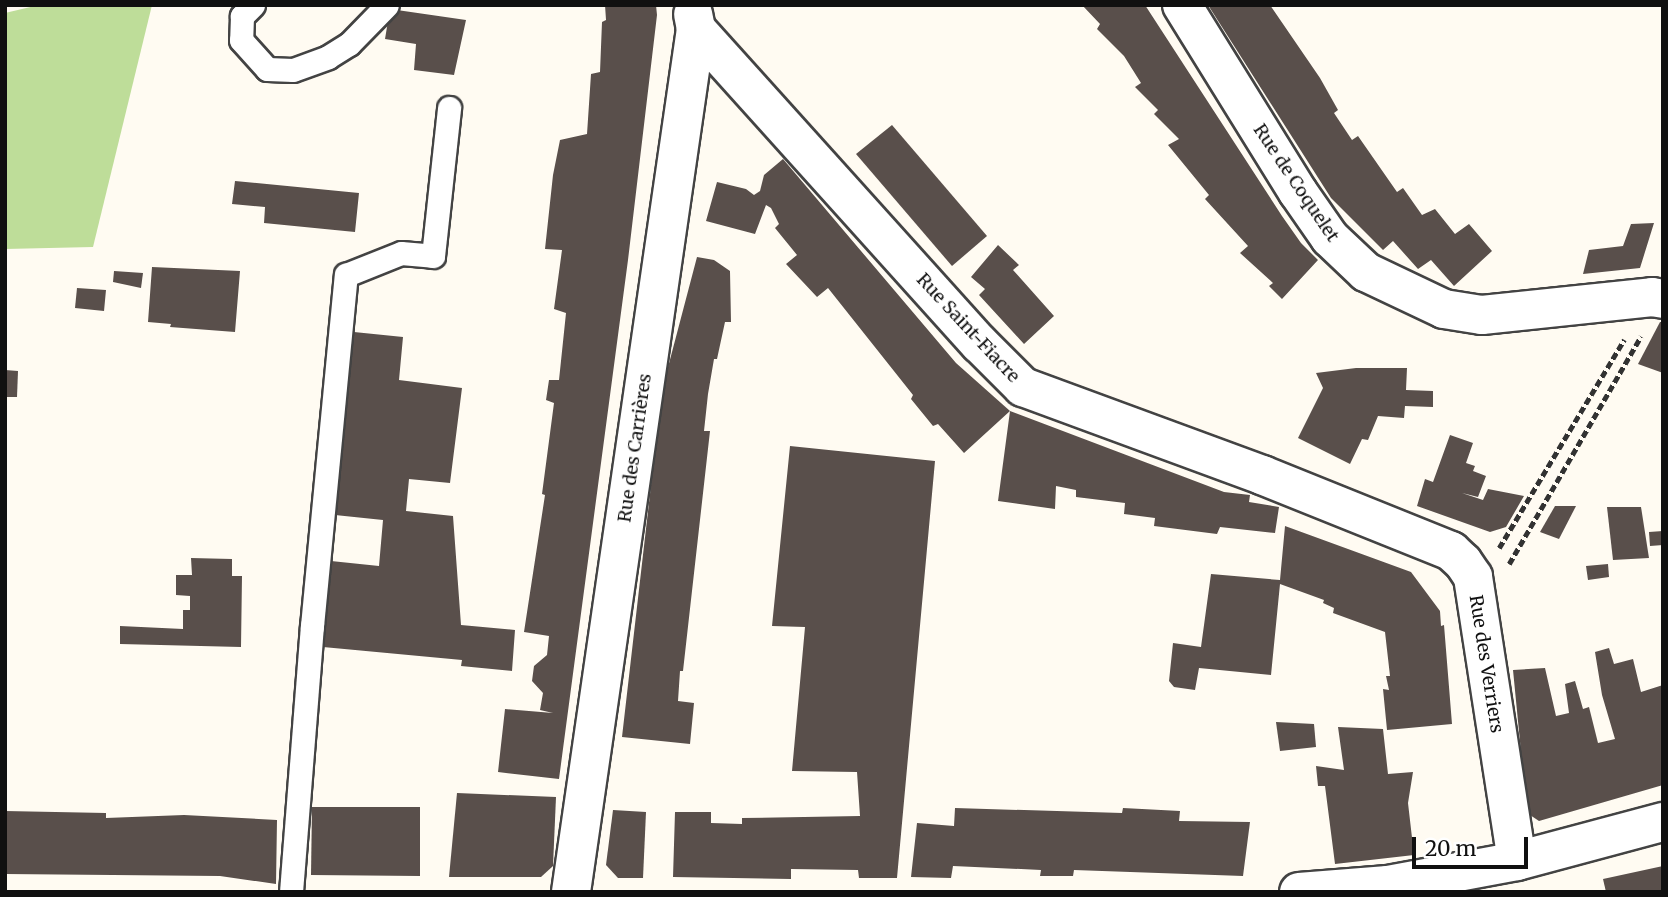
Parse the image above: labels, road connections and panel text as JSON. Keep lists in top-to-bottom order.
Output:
{
  "streets": {
    "street": [
      "Rue de Coquelet",
      "Rue Saint-Fiacre",
      "Rue des Carrières",
      "Rue des Verriers"
    ]
  },
  "crossings": [
    ["Rue Saint-Fiacre", "Rue des Carrières"],
    ["Rue Saint-Fiacre", "Rue des Verriers"]
  ],
  "scale_bar": "20 m"
}
